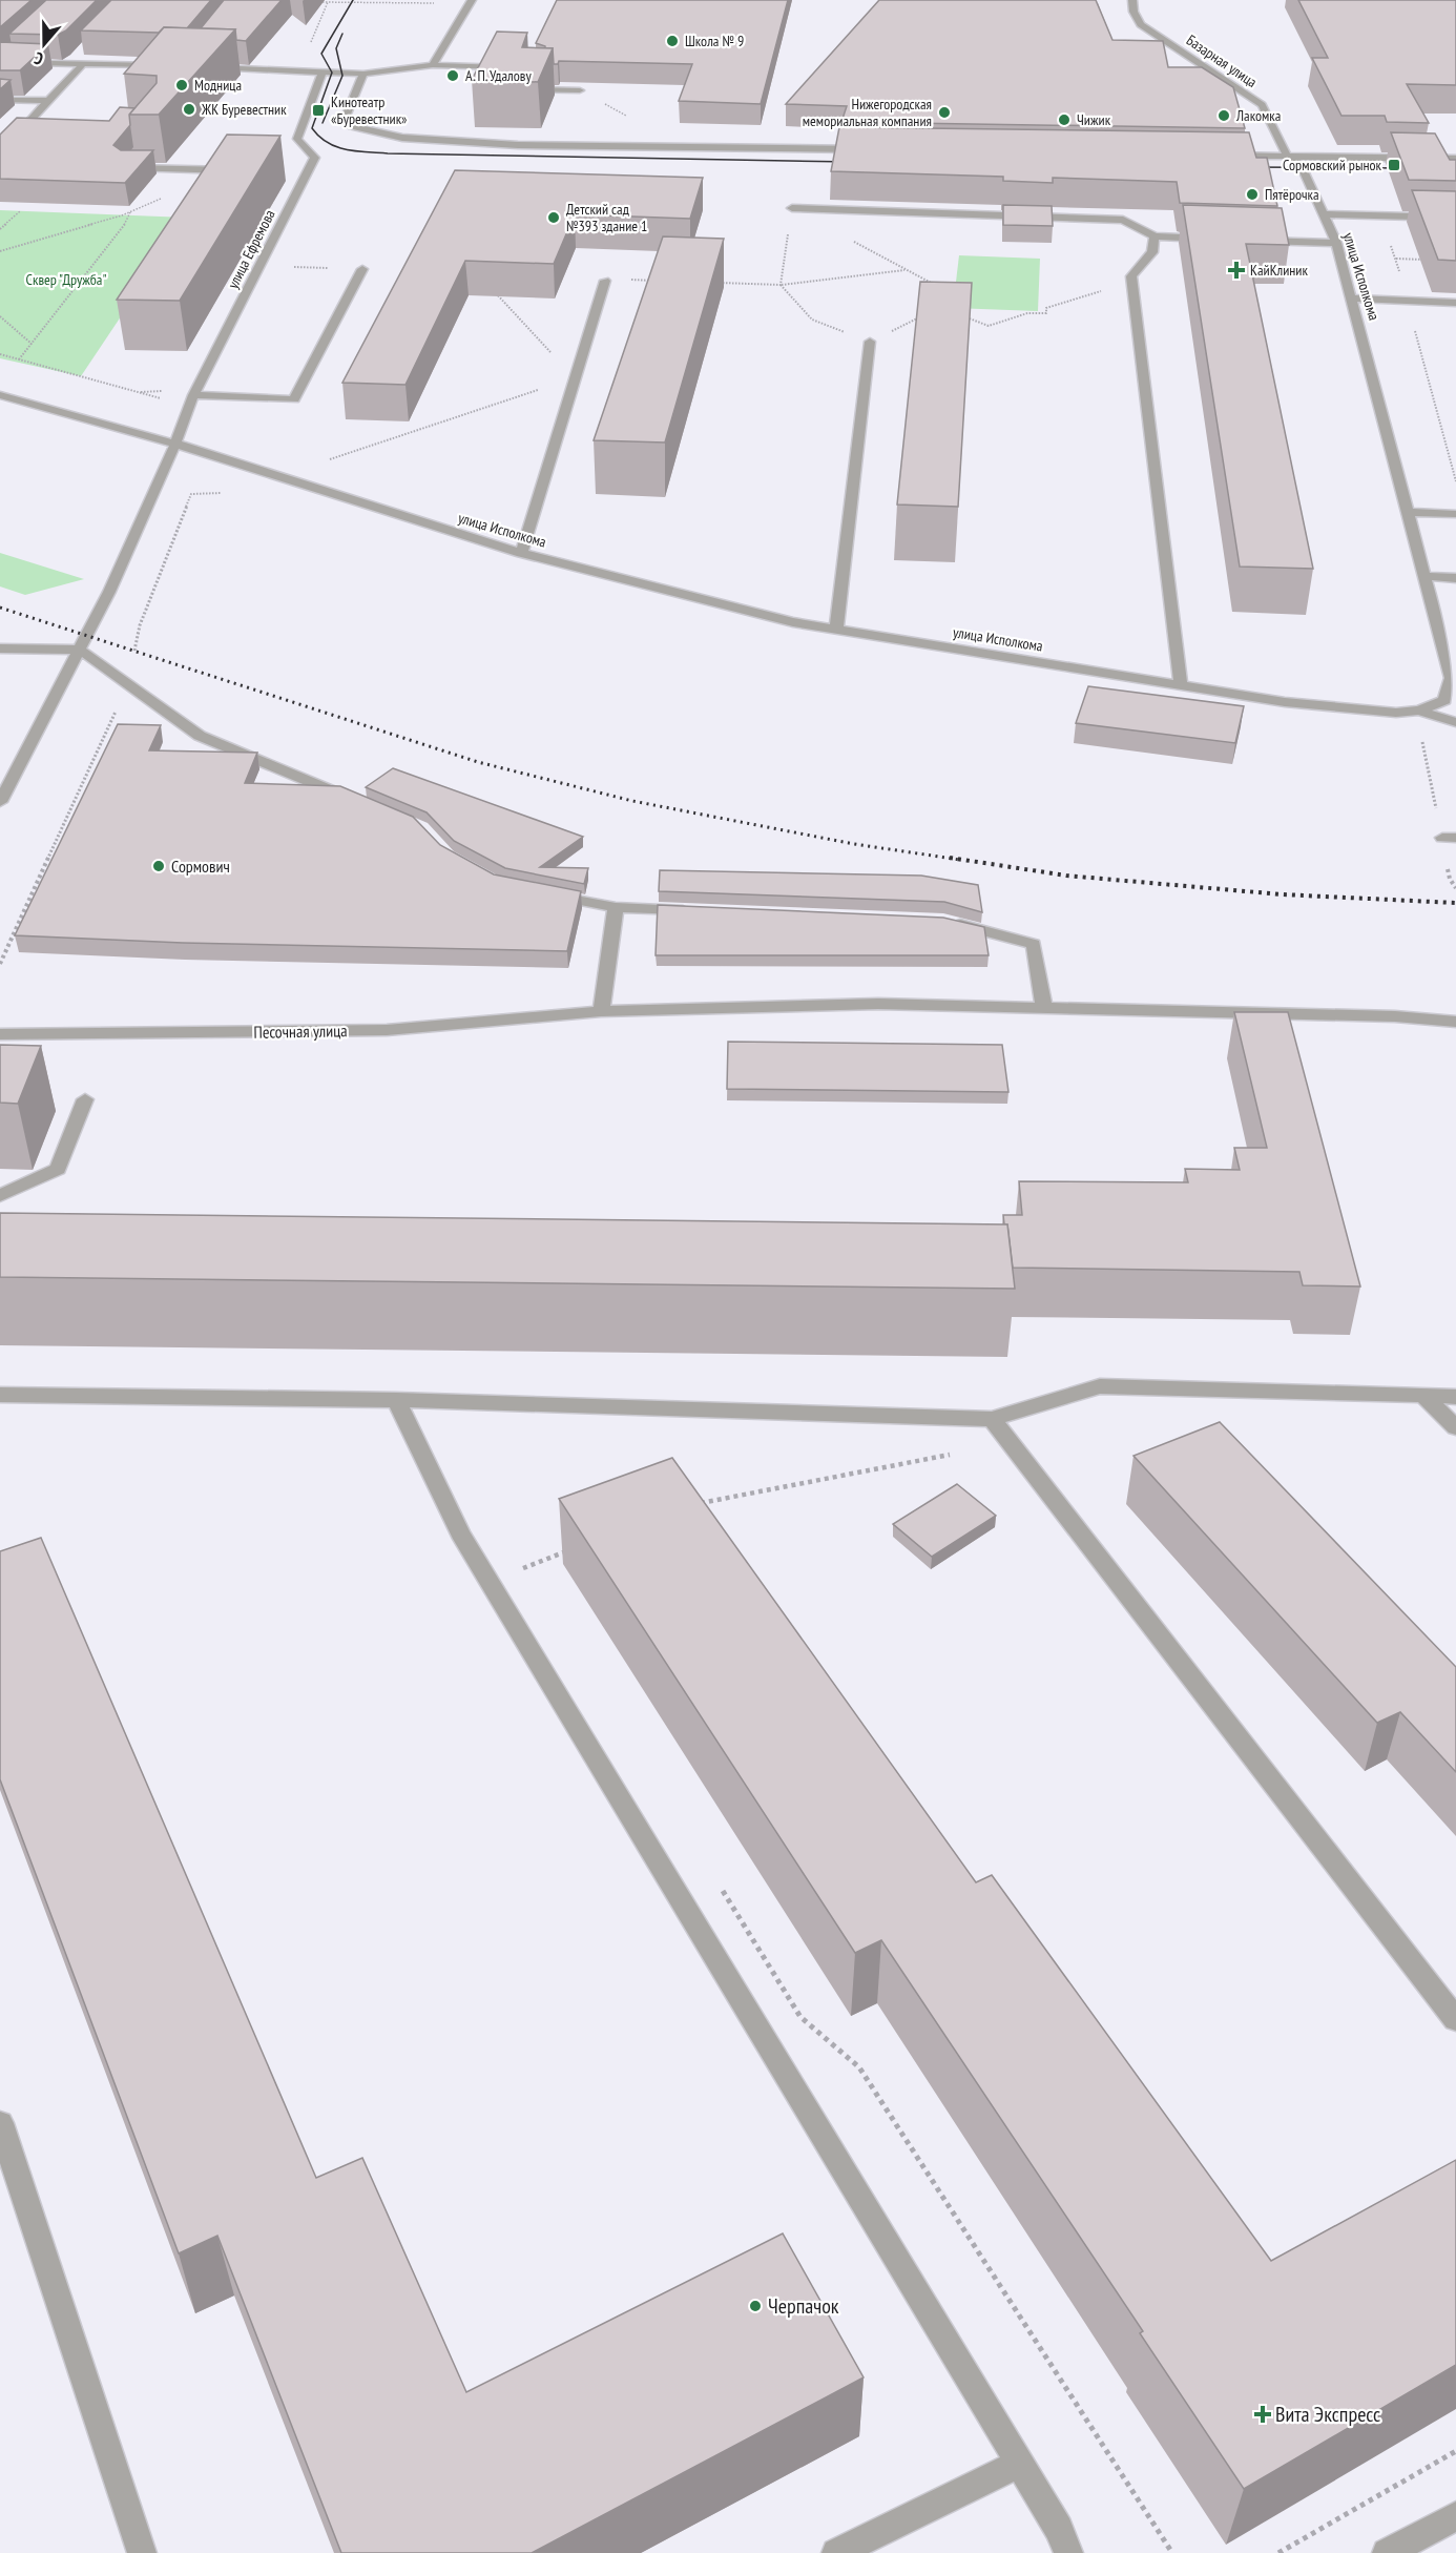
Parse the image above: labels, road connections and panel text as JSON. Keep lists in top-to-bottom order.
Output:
{
  "streets": {
    "street": [
      "Базарная улица",
      "улица Ефремова",
      "улица Исполкома",
      "Песочная улица"
    ]
  },
  "crossings": [
    ["Базарная улица", "улица Исполкома"],
    ["улица Ефремова", "улица Исполкома"]
  ],
  "parks": ["Сквер \"Дружба\""],
  "places": {
    "other": [
      "Школа № 9",
      "А. П. Удалову",
      "Модница",
      "ЖК Буревестник",
      "Нижегородская мемориальная компания",
      "Лакомка",
      "Чижик",
      "Пятёрочка",
      "Детский сад №393 здание 1",
      "Сормович",
      "Черпачок"
    ],
    "transit": ["Кинотеатр «Буревестник»", "Сормовский рынок"],
    "health": ["КайКлиник", "Вита Экспресс"]
  },
  "north": "bottom"
}
